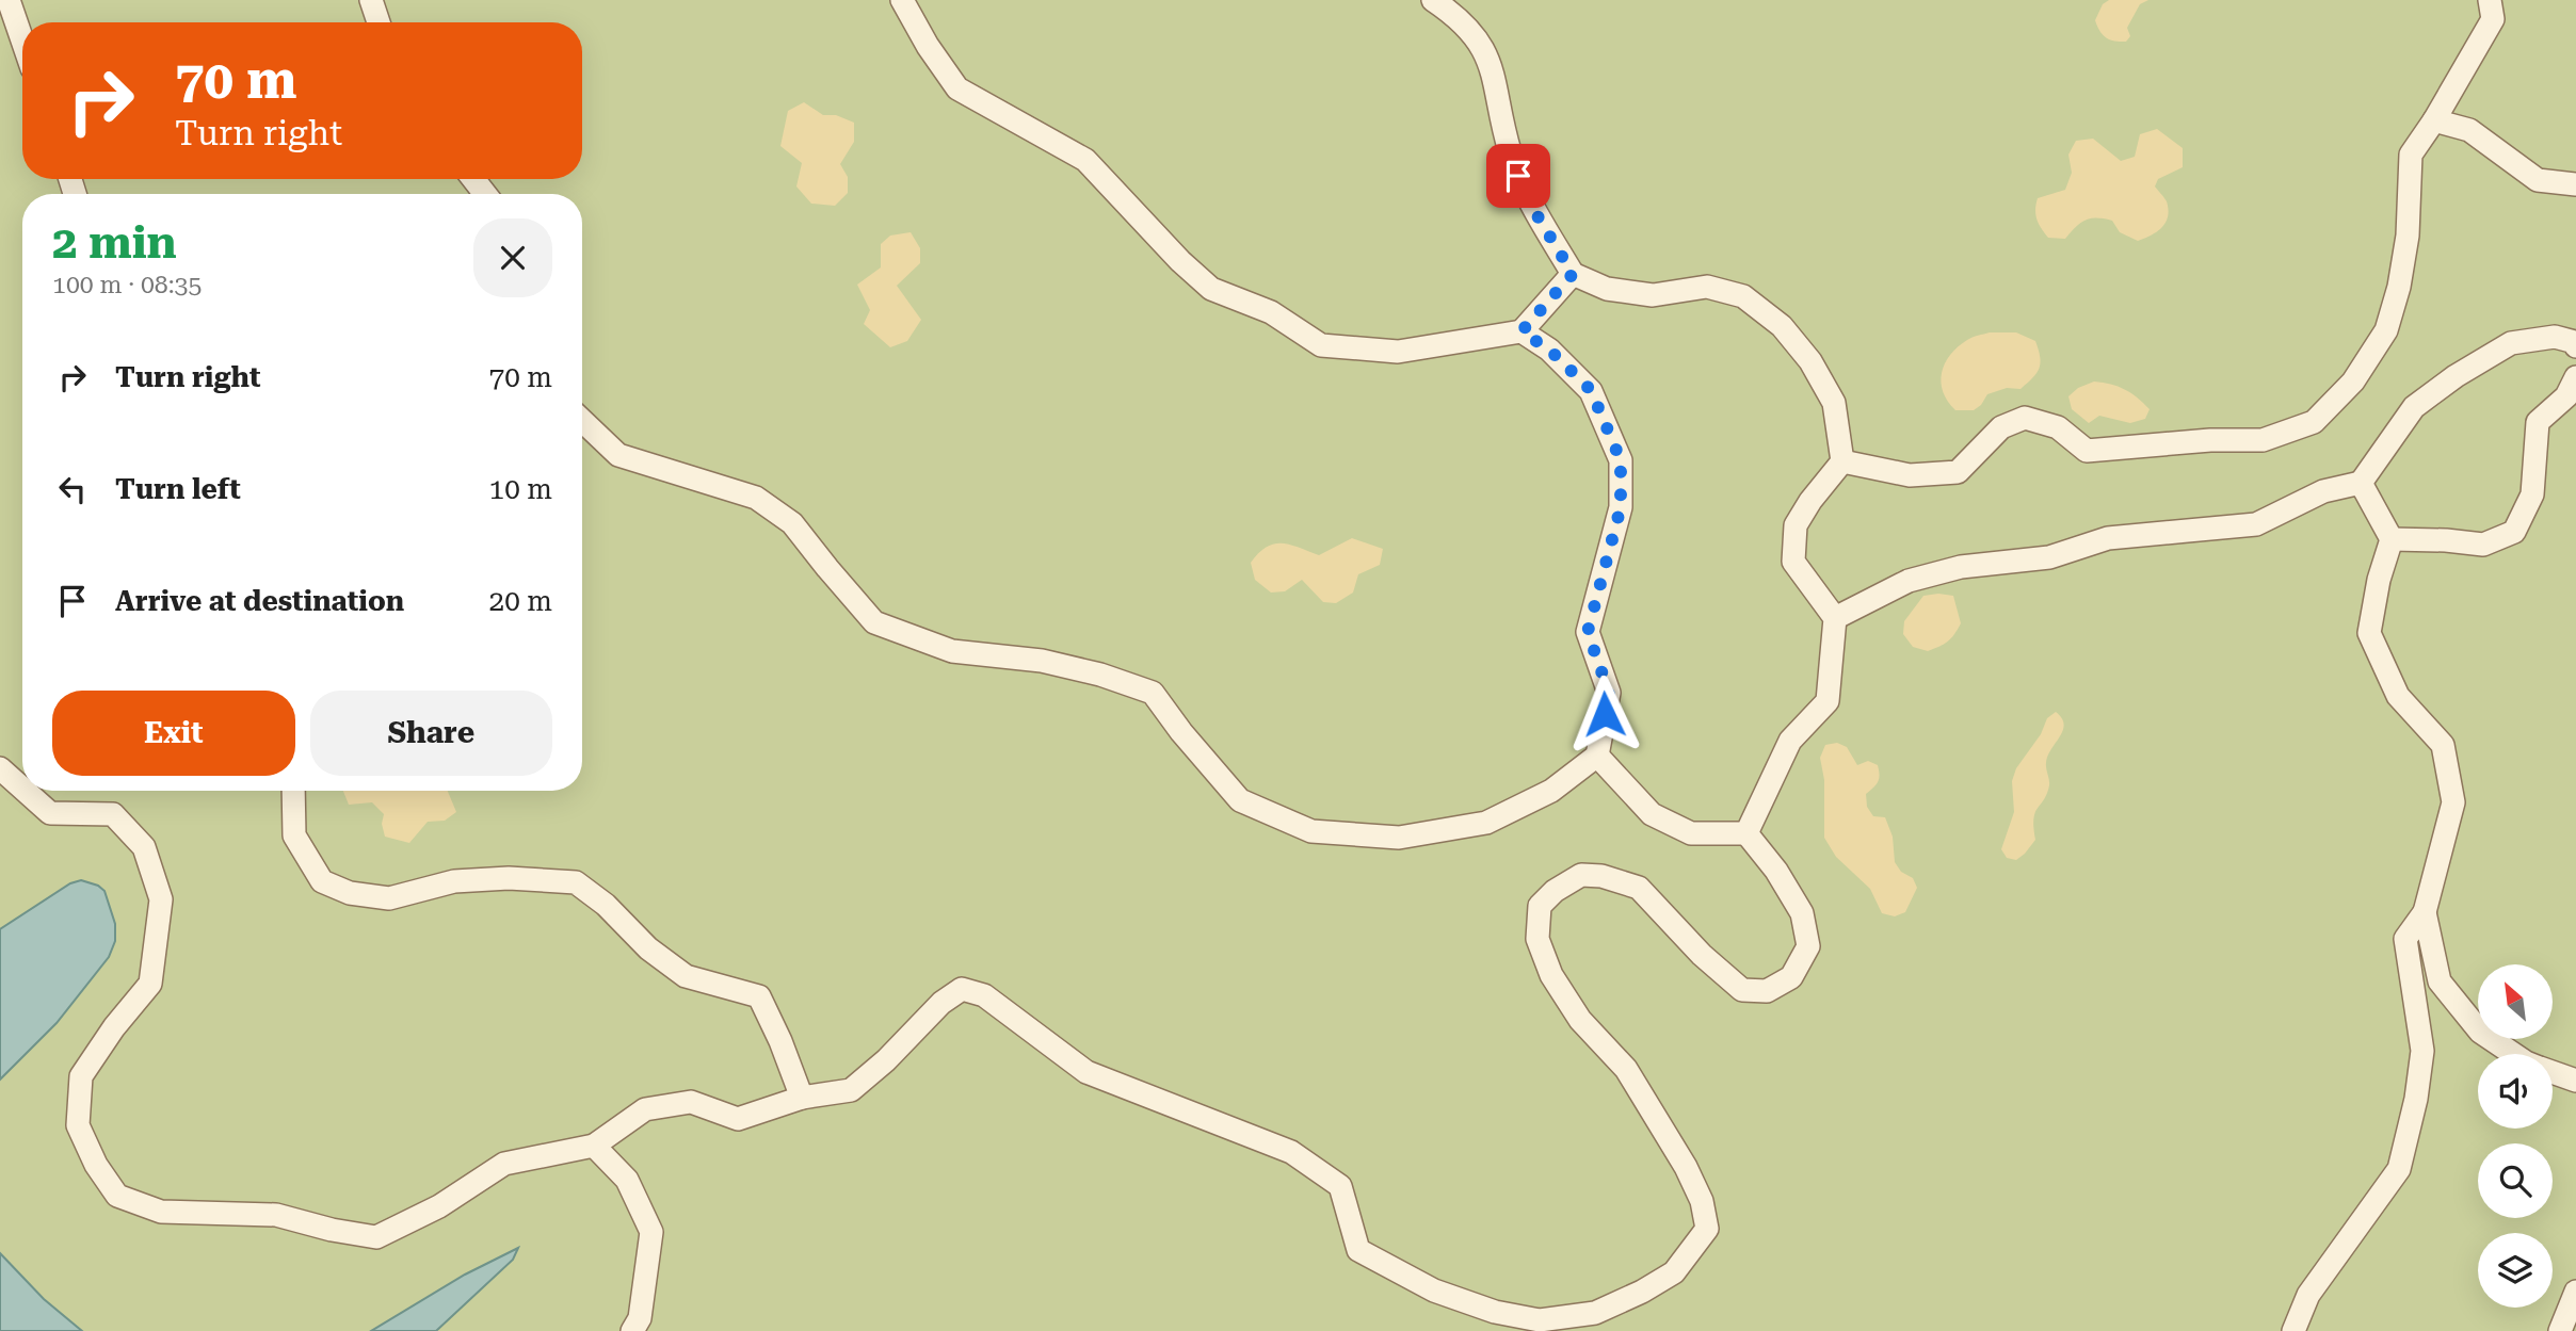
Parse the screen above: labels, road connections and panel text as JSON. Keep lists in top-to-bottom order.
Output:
{
  "north": "top left",
  "page": {
    "turn": ["70 m", "Turn right"],
    "heading": ["2 min", "100 m · 08:35"],
    "list": [
      {
        "name": "Turn right",
        "value": "70 m"
      },
      {
        "name": "Turn left",
        "value": "10 m"
      },
      {
        "name": "Arrive at destination",
        "value": "20 m"
      }
    ],
    "buttons": ["Exit", "Share"]
  }
}
